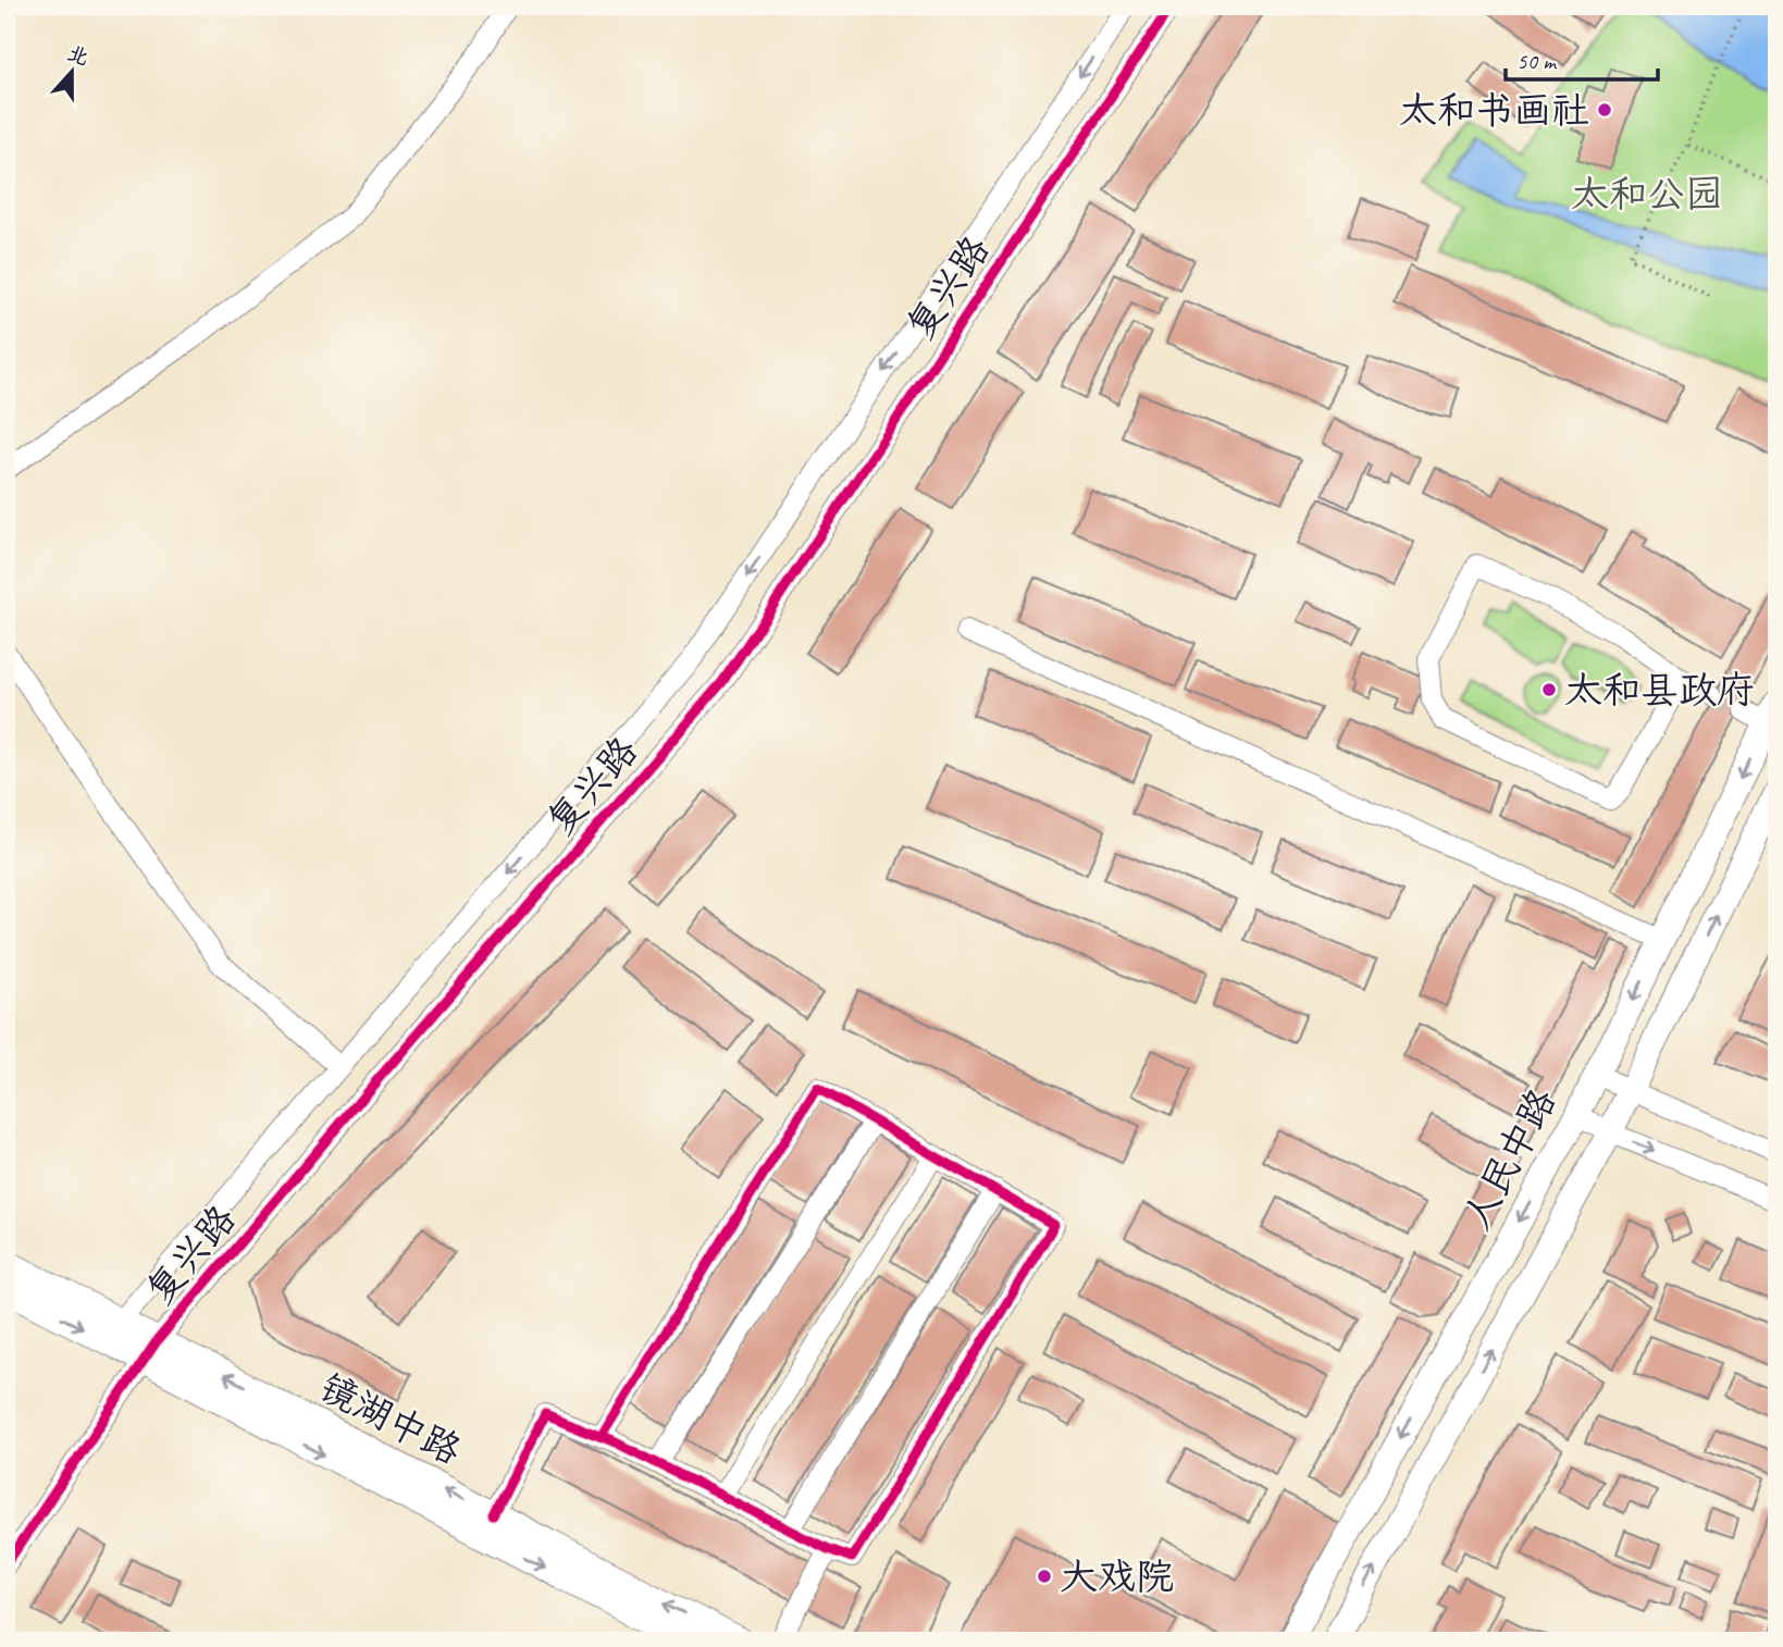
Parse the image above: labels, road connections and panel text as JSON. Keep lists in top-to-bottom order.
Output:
{
  "streets": {
    "main road": ["人民中路", "镜湖中路"],
    "street": ["复兴路"]
  },
  "crossings": [
    ["复兴路", "镜湖中路"]
  ],
  "parks": ["太和公园"],
  "places": ["太和书画社", "太和县政府", "大戏院"],
  "scale_bar": "50 m",
  "north": "top"
}
